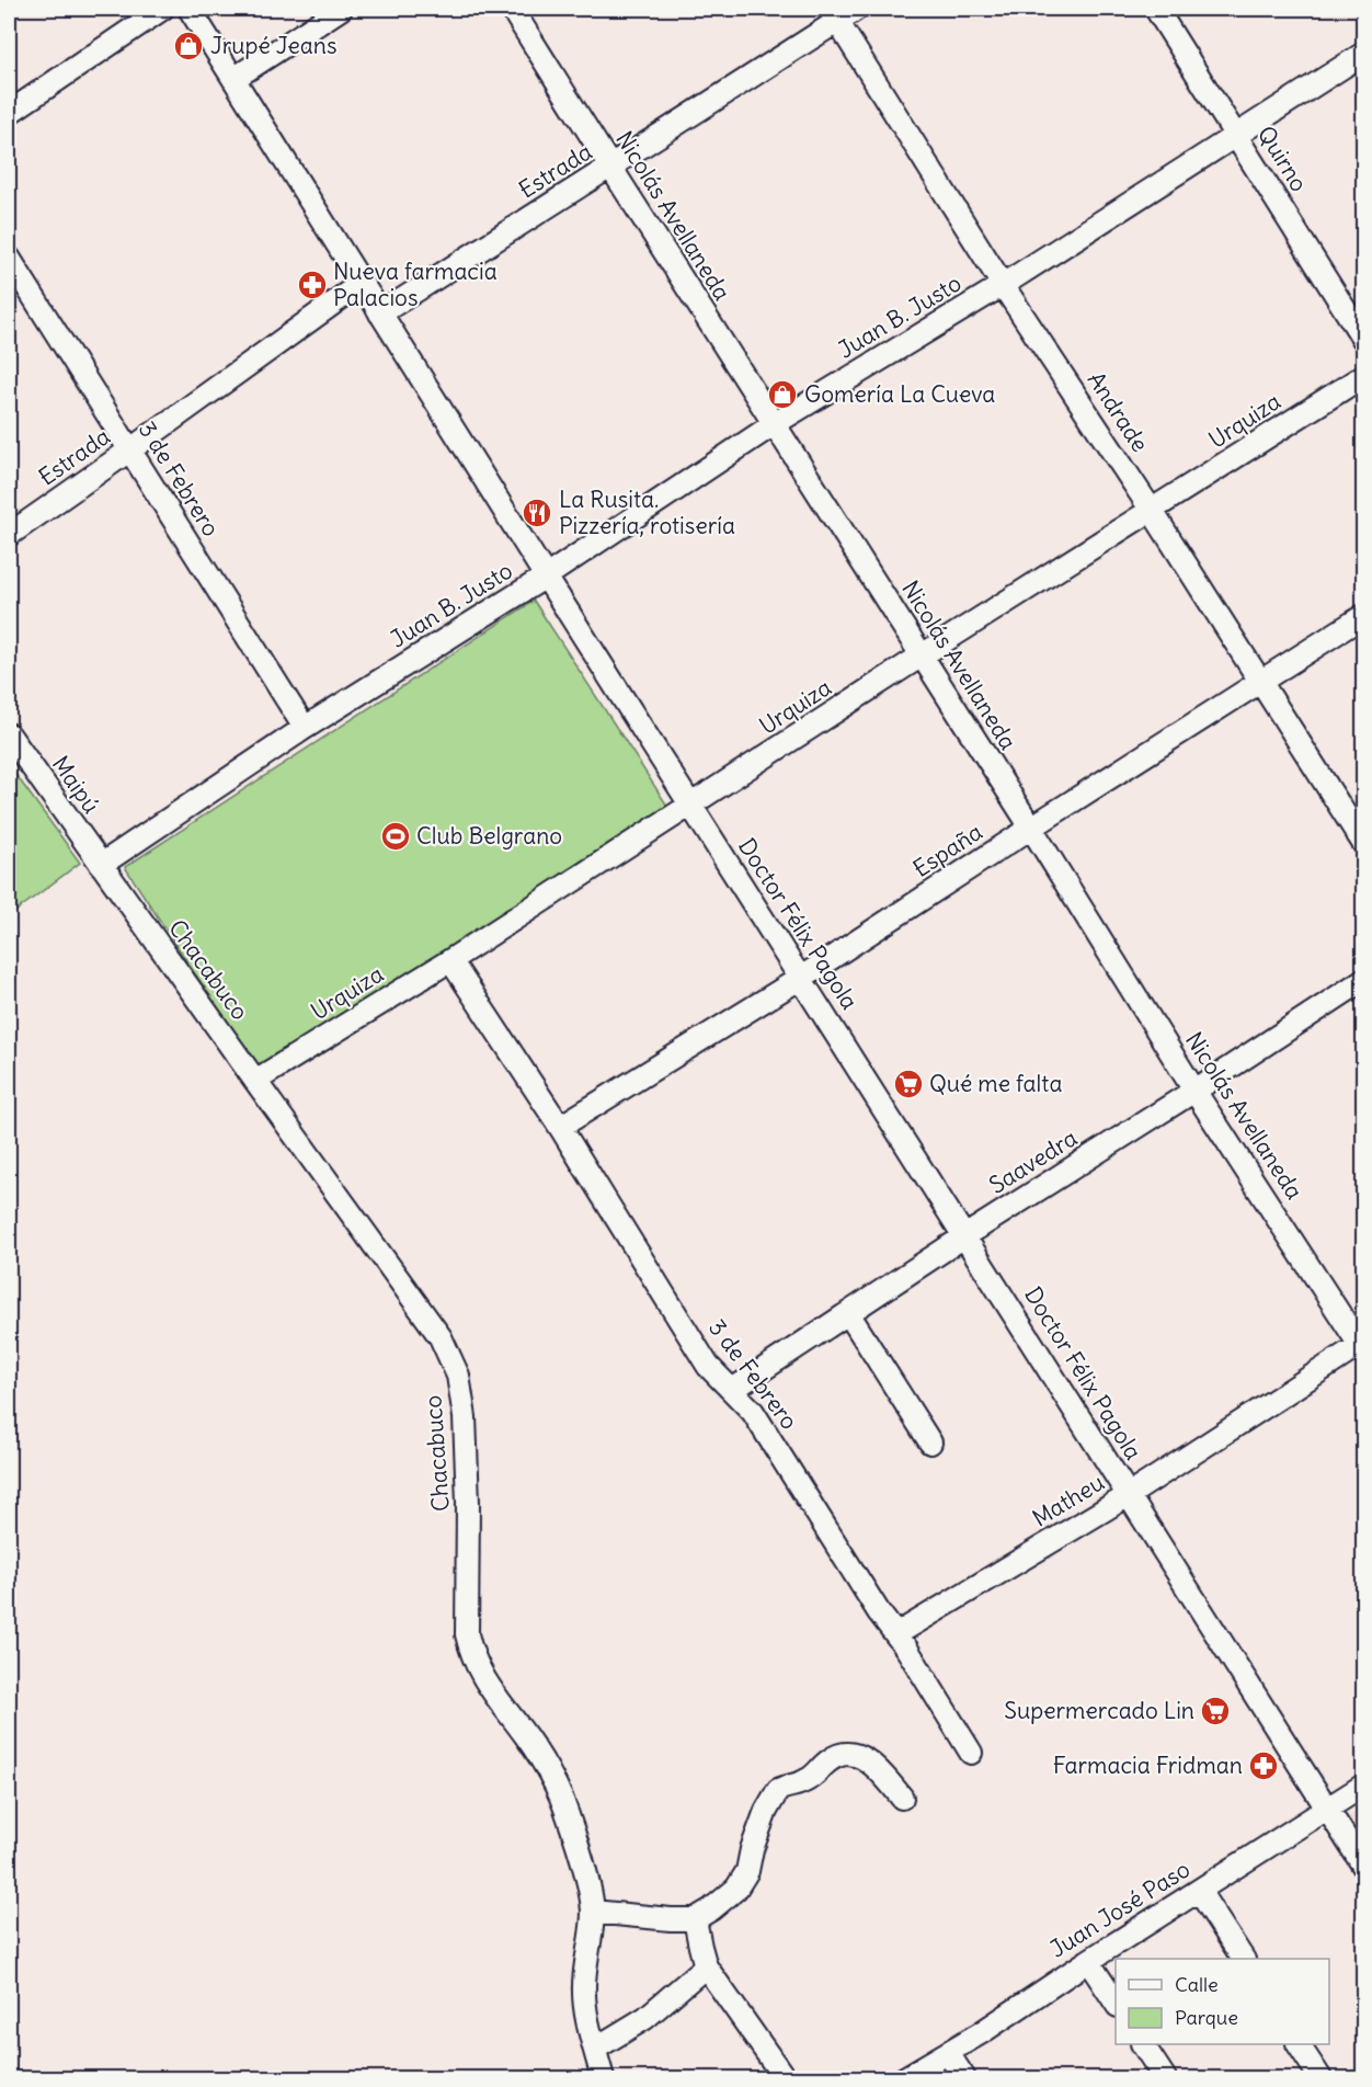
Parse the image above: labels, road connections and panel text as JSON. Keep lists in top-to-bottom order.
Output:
{
  "streets": {
    "street": [
      "Quirno",
      "Estrada",
      "Nicolás Avellaneda",
      "Juan B. Justo",
      "Andrade",
      "Urquiza",
      "3 de Febrero",
      "Maipú",
      "España",
      "Doctor Félix Pagola",
      "Chacabuco",
      "Saavedra",
      "Matheu",
      "Juan José Paso"
    ]
  },
  "crossings": [
    ["Quirno", "Juan B. Justo"],
    ["Estrada", "Nicolás Avellaneda"],
    ["Estrada", "Andrade"],
    ["Estrada", "3 de Febrero"],
    ["Estrada", "Doctor Félix Pagola"],
    ["Nicolás Avellaneda", "Juan B. Justo"],
    ["Nicolás Avellaneda", "Urquiza"],
    ["Nicolás Avellaneda", "España"],
    ["Nicolás Avellaneda", "Saavedra"],
    ["Nicolás Avellaneda", "Matheu"],
    ["Juan B. Justo", "Andrade"],
    ["Juan B. Justo", "3 de Febrero"],
    ["Juan B. Justo", "Maipú"],
    ["Juan B. Justo", "Doctor Félix Pagola"],
    ["Juan B. Justo", "Chacabuco"],
    ["Andrade", "Urquiza"],
    ["Andrade", "España"],
    ["Urquiza", "3 de Febrero"],
    ["Urquiza", "Doctor Félix Pagola"],
    ["Urquiza", "Chacabuco"],
    ["3 de Febrero", "España"],
    ["3 de Febrero", "Saavedra"],
    ["3 de Febrero", "Matheu"],
    ["Maipú", "Chacabuco"],
    ["España", "Doctor Félix Pagola"],
    ["Doctor Félix Pagola", "Saavedra"],
    ["Doctor Félix Pagola", "Matheu"],
    ["Doctor Félix Pagola", "Juan José Paso"]
  ],
  "places": {
    "shop": ["Jrupé Jeans", "Gomería La Cueva"],
    "pharmacy": ["Nueva farmacia Palacios", "Farmacia Fridman"],
    "restaurant": ["La Rusita. Pizzería, rotisería"],
    "sports": ["Club Belgrano"],
    "supermarket": ["Qué me falta", "Supermercado Lin"]
  },
  "legend": ["Calle", "Parque"]
}
